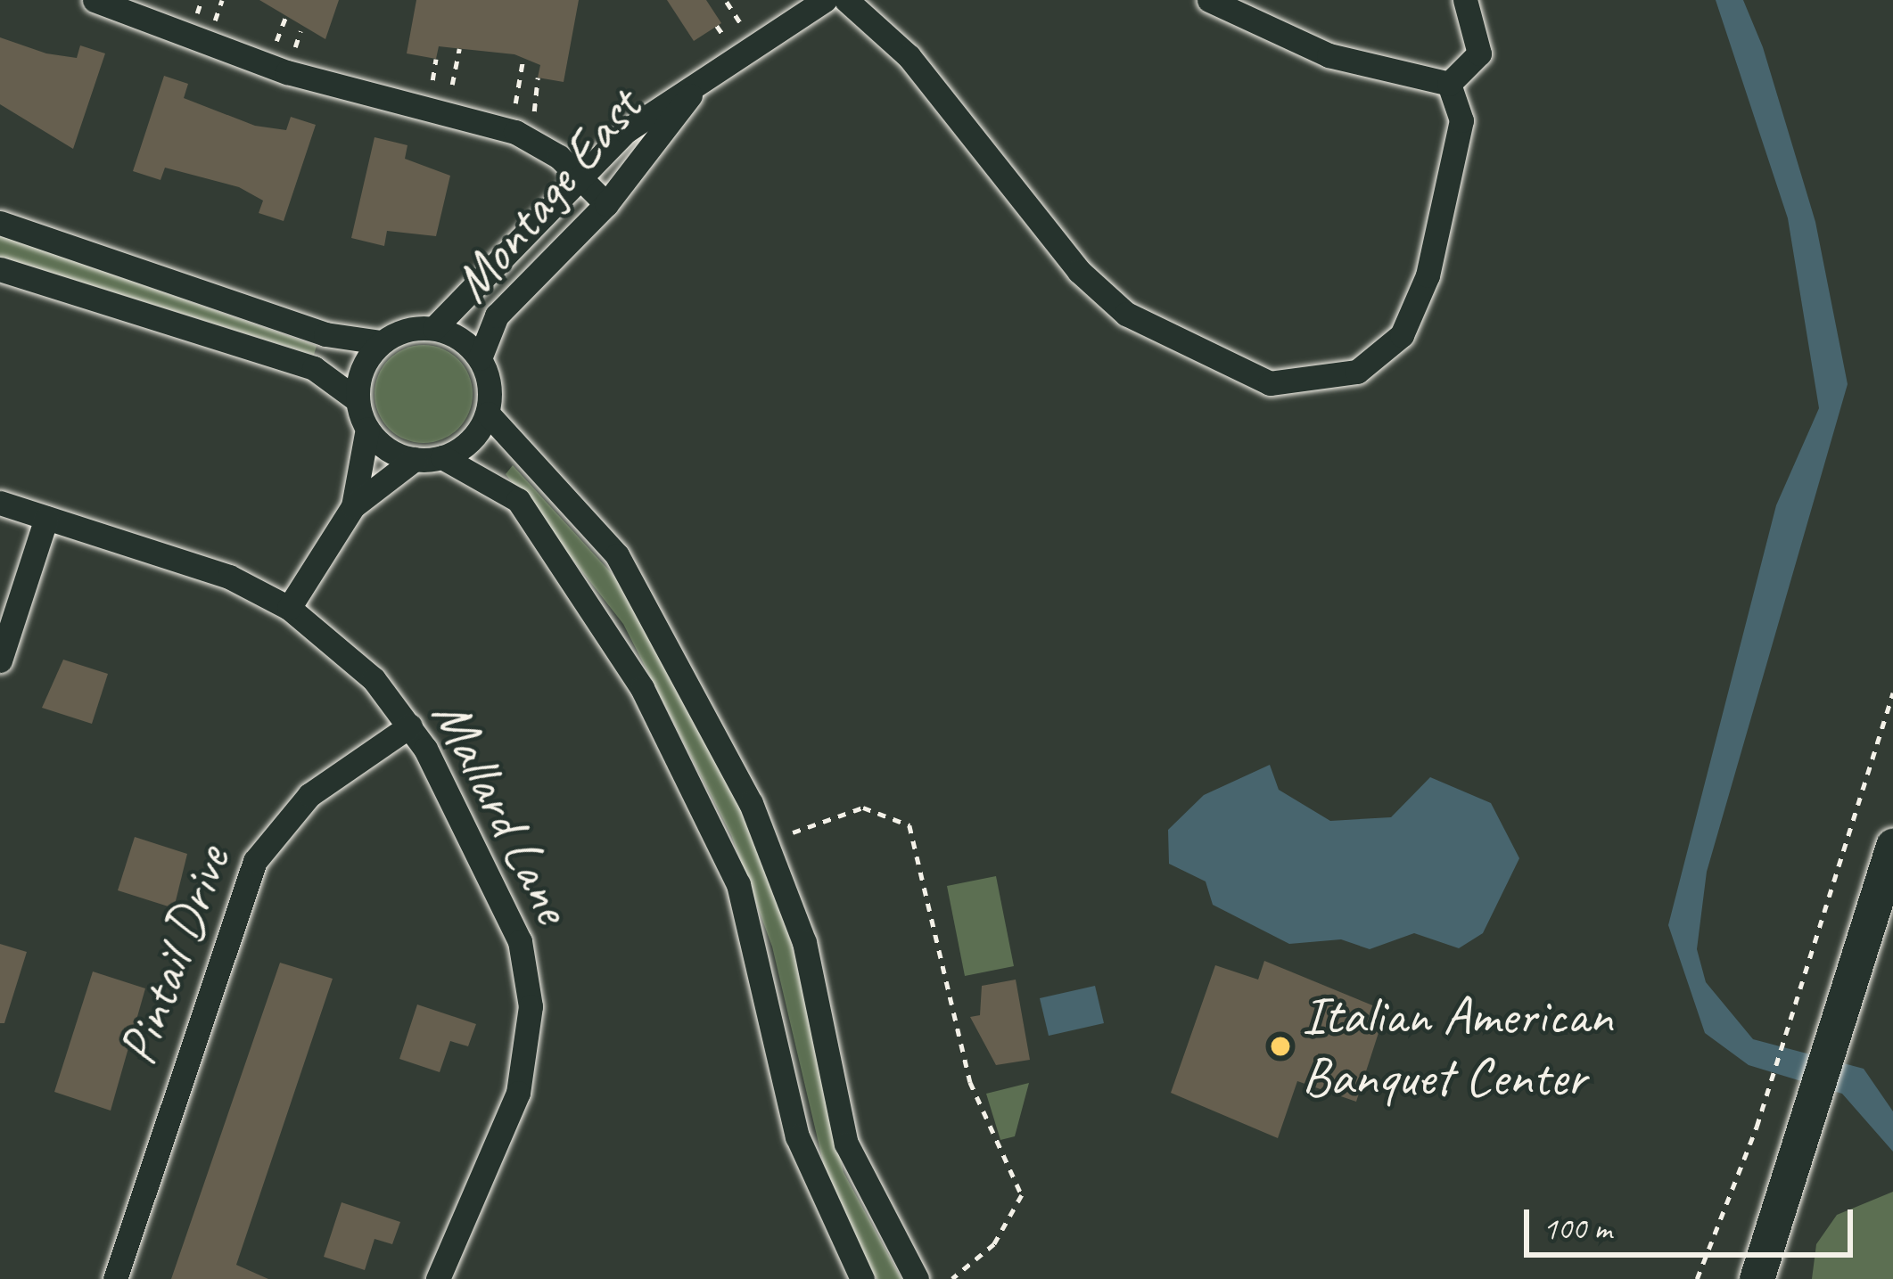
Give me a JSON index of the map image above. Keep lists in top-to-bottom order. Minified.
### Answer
{"streets":{"street":["Montage East","Mallard Lane","Pintail Drive"]},"crossings":[["Mallard Lane","Pintail Drive"]],"places":["Italian American Banquet Center"],"scale_bar":"100 m"}
